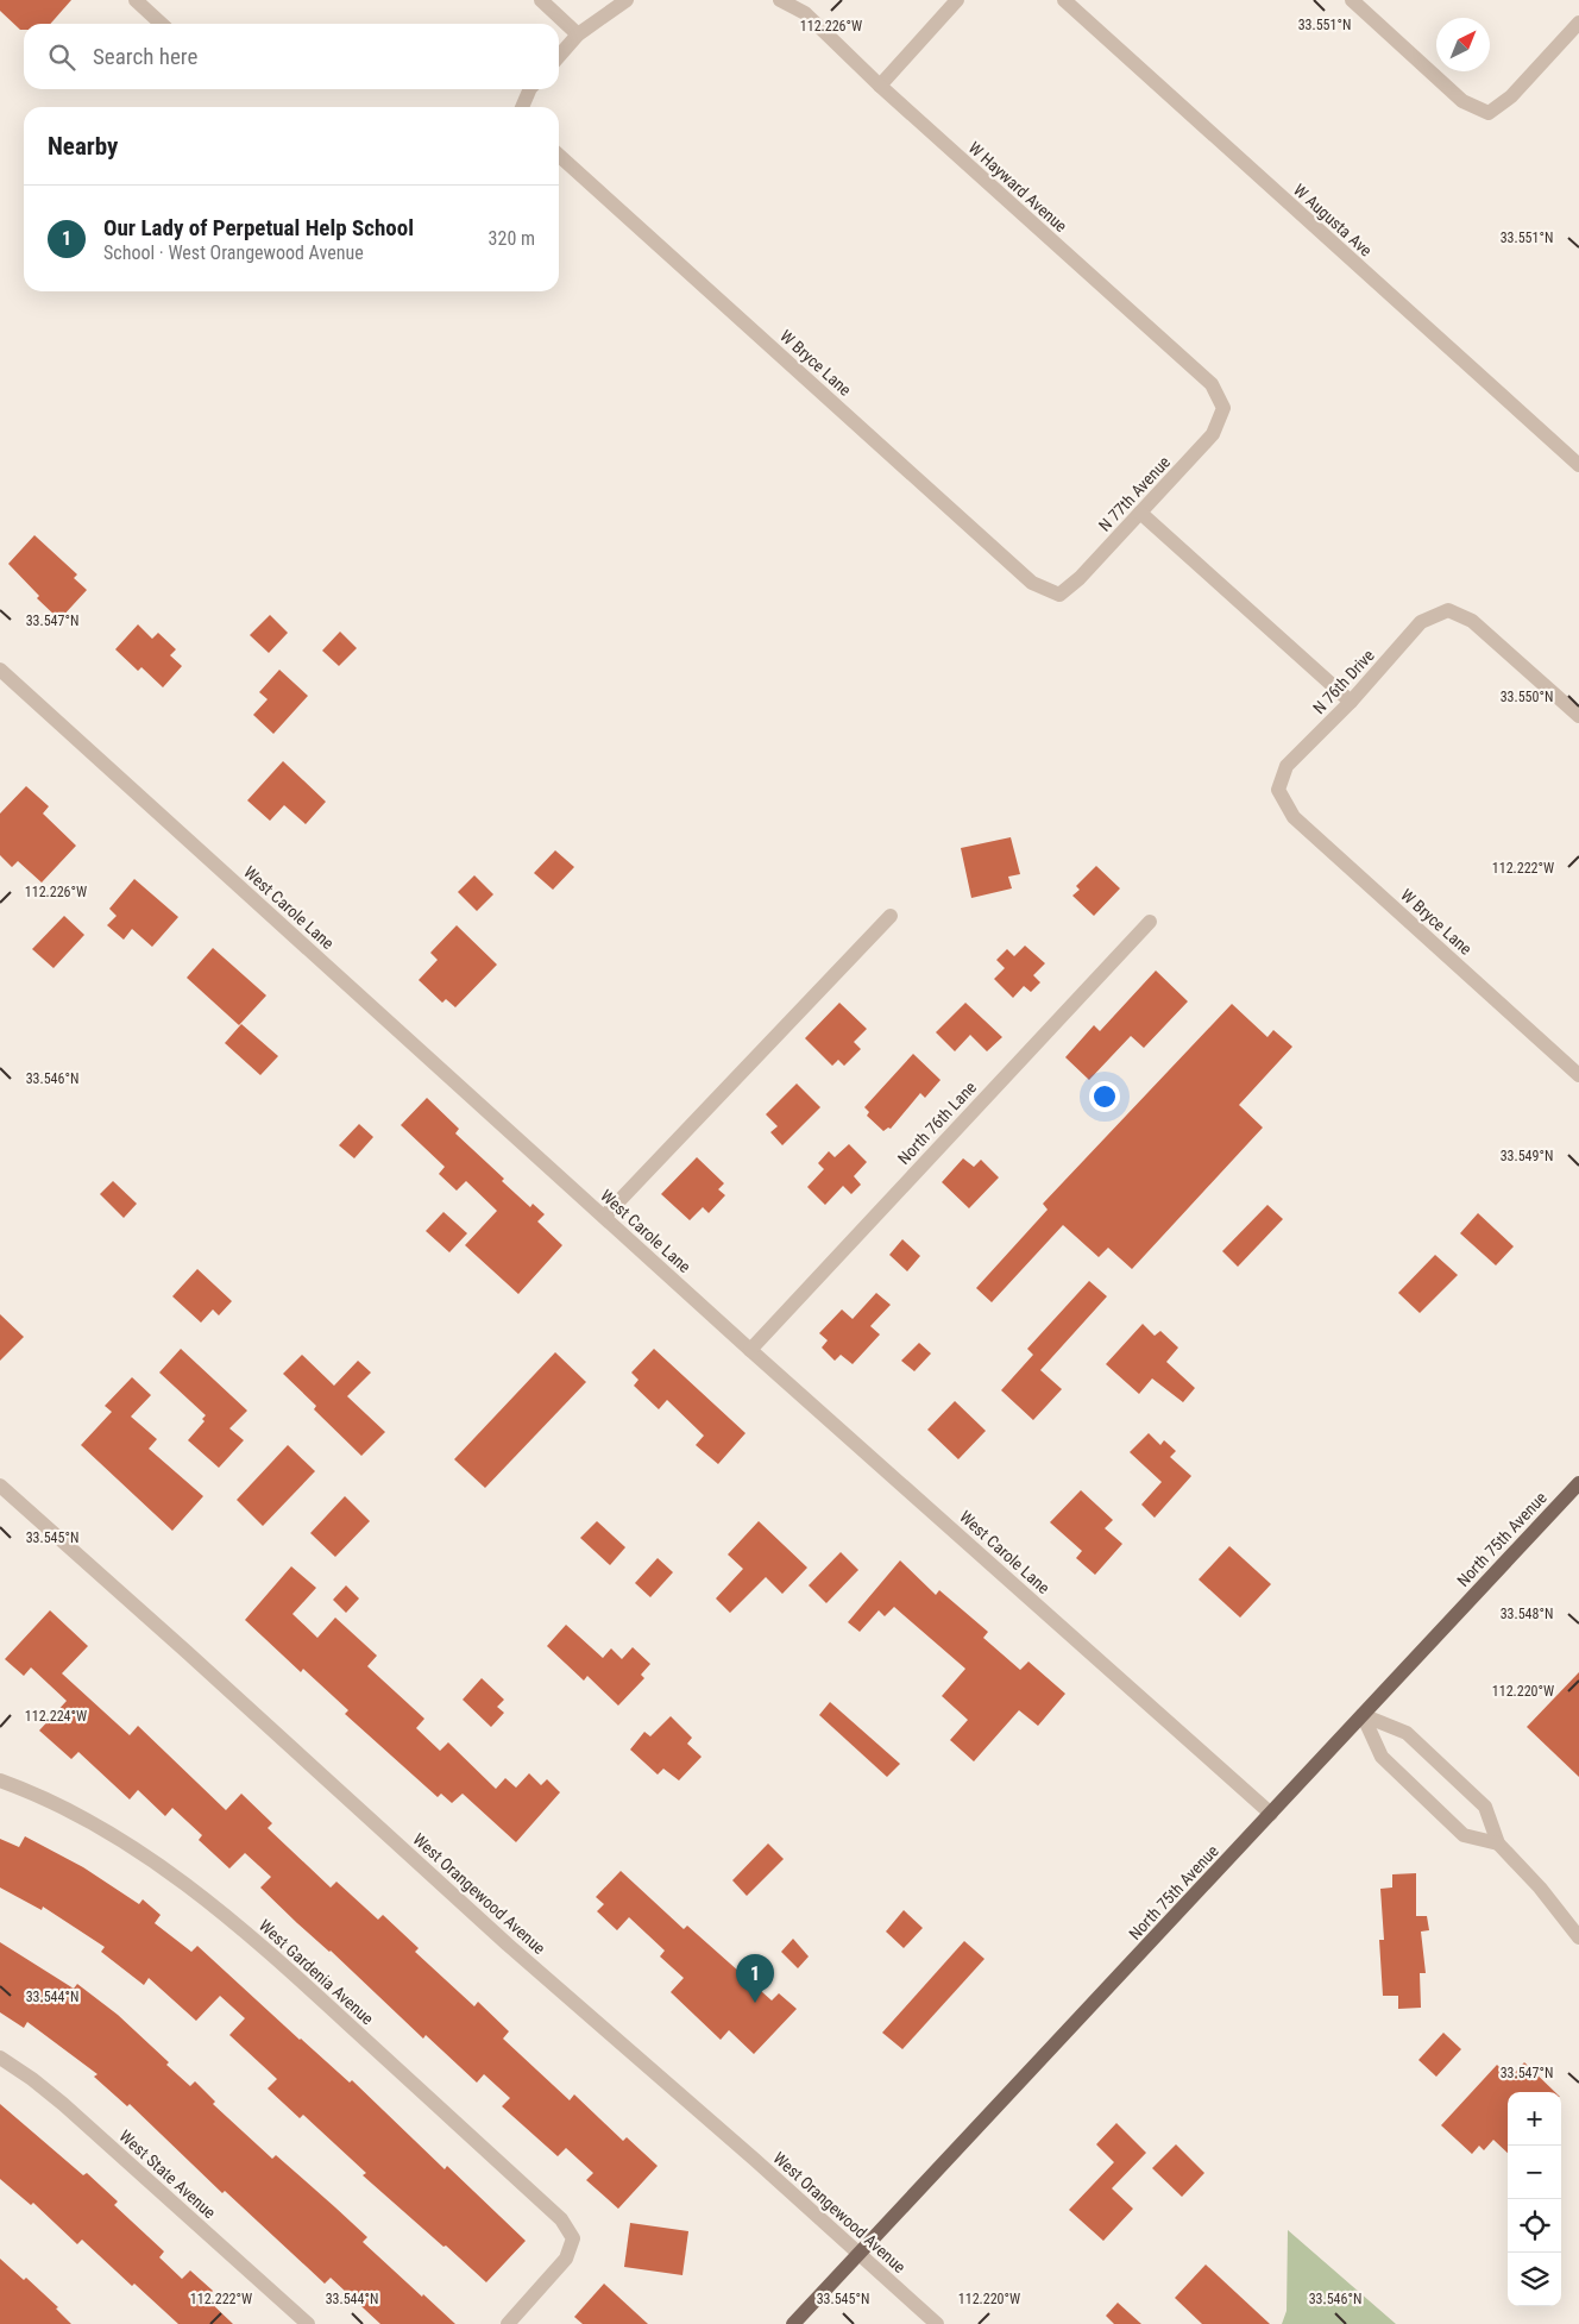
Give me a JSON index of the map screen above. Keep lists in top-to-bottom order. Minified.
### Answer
{"streets":{"main road":["North 75th Avenue"],"street":["W Hayward Avenue","W Augusta Ave","W Bryce Lane","N 77th Avenue","N 76th Drive","West Carole Lane","North 76th Lane","West Orangewood Avenue","West Gardenia Avenue","West State Avenue"]},"crossings":[["W Hayward Avenue","N 77th Avenue"],["W Bryce Lane","N 77th Avenue"],["W Bryce Lane","N 76th Drive"],["West Carole Lane","North 76th Lane"],["West Carole Lane","North 75th Avenue"],["North 75th Avenue","West Orangewood Avenue"]],"north":"top right","page":{"search":"Search here","heading":"Nearby","list":[{"mark":"1","name":"Our Lady of Perpetual Help School","note":"School · West Orangewood Avenue","value":"320 m"}],"pins":"1","map_buttons":["+","−"]},"coordinates":["33.551°N","112.226°W","33.547°N","33.550°N","112.222°W","33.546°N","33.549°N","33.545°N","33.548°N","112.220°W","112.224°W","33.544°N"]}
